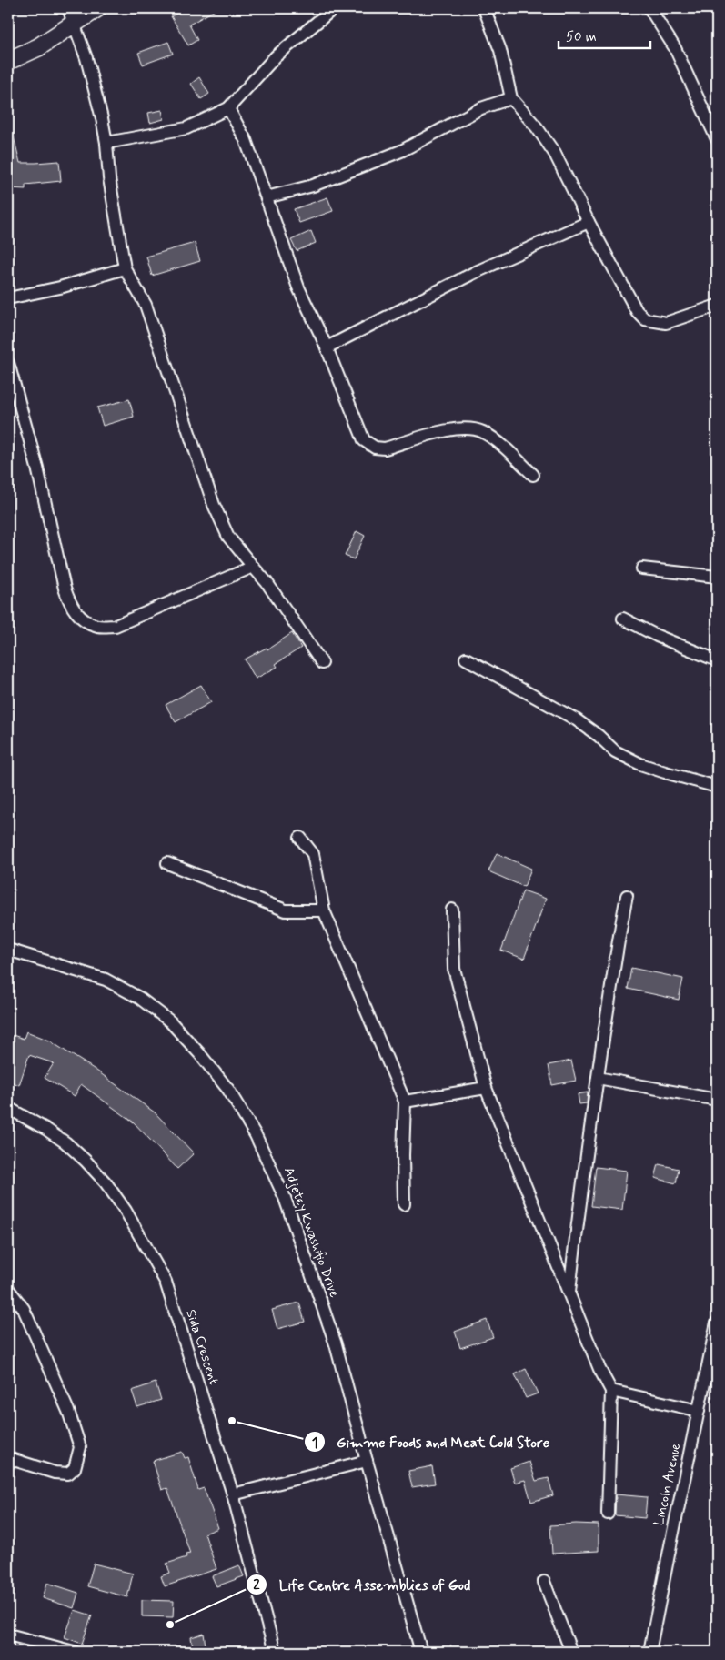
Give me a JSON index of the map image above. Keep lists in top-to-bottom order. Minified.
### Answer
{"streets":{"street":["Adjetey Kwashifio Drive","Sida Crescent","Lincoln Avenue"]},"places":["Gimme Foods and Meat Cold Store","Life Centre Assemblies of God"],"scale_bar":"50 m"}
